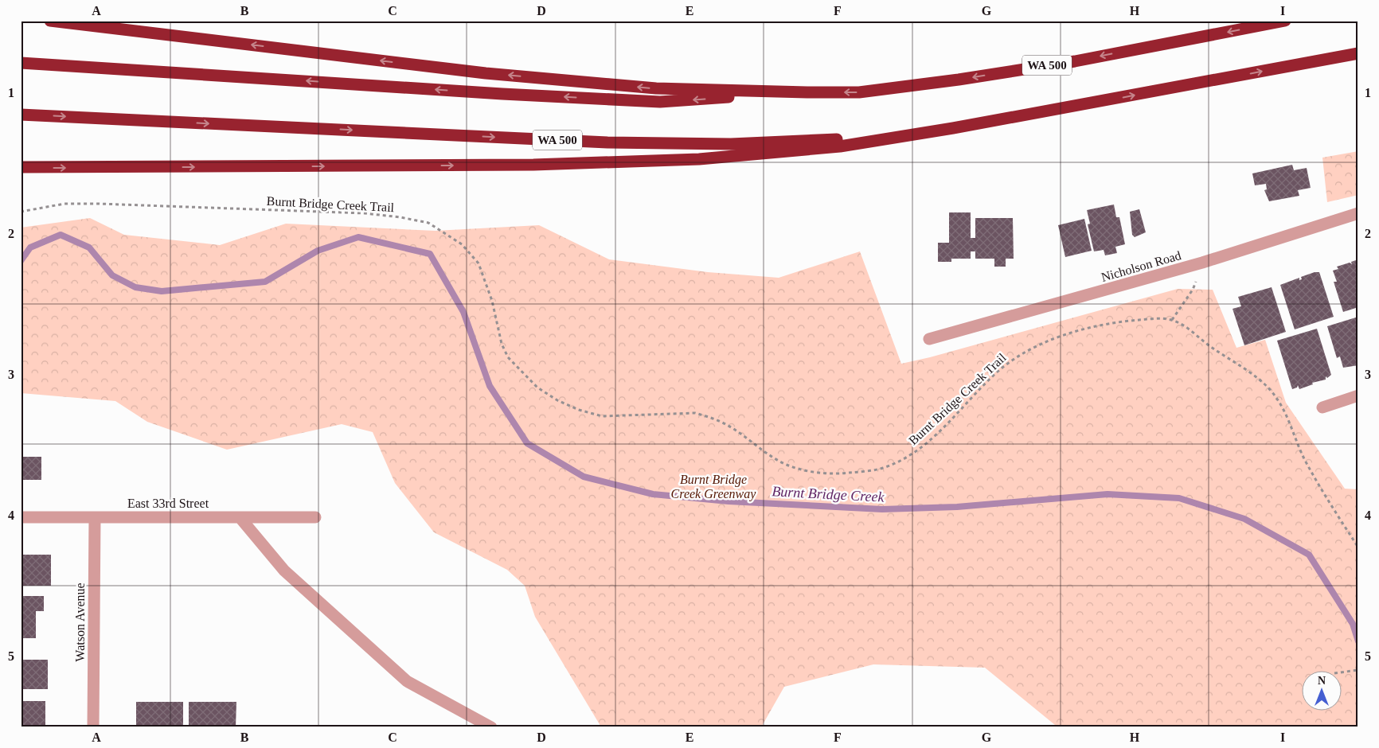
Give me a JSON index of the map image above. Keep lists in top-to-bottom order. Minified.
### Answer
{"streets":{"highway":["WA 500"],"street":["Nicholson Road","East 33rd Street","Watson Avenue"],"path":["Burnt Bridge Creek Trail"]},"crossings":[["East 33rd Street","Watson Avenue"]],"water":["Burnt Bridge Creek"],"parks":["Burnt Bridge Creek Greenway"],"north":"top","grid":{"columns":["A","B","C","D","E","F","G","H","I"],"rows":["1","2","3","4","5"]}}
